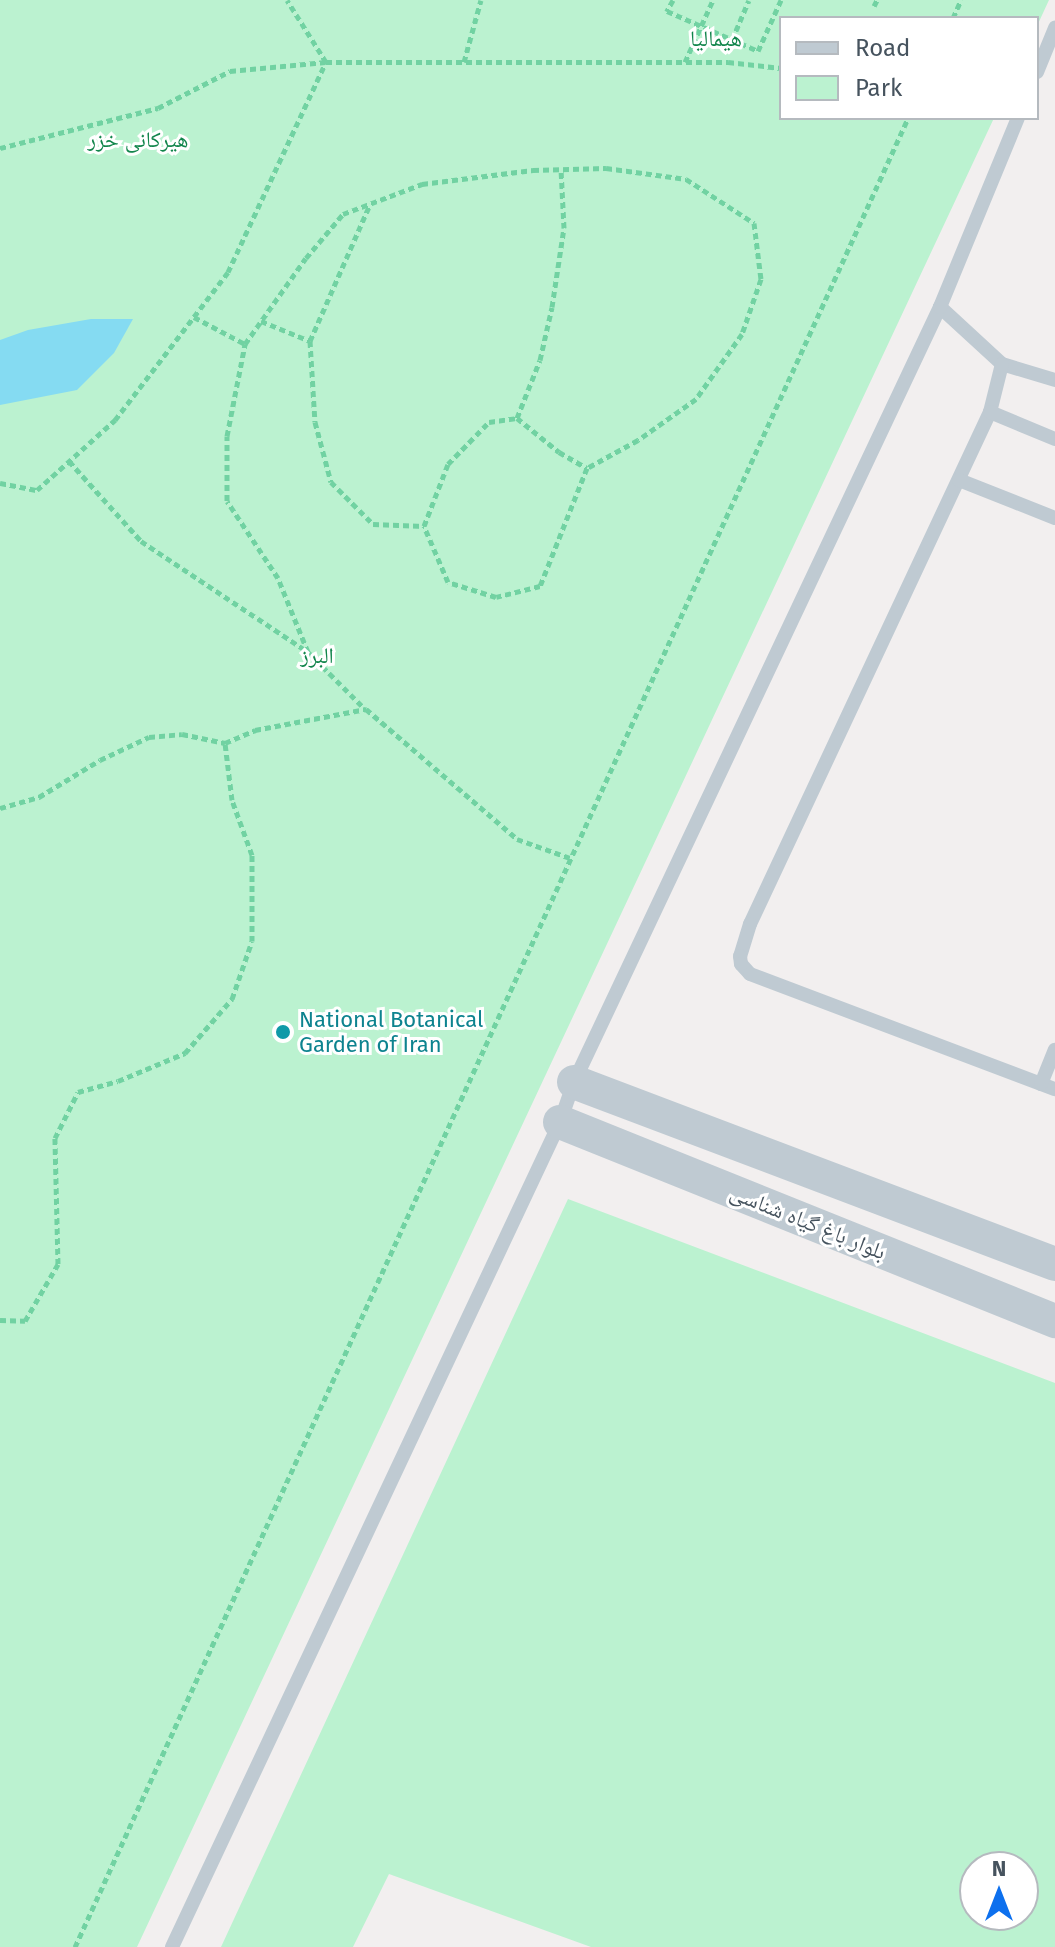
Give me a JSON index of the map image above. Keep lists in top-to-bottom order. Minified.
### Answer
{"streets":{"street":["بلوار باغ گیاه شناسی"]},"parks":["هیمالیا","هیرکانی خزر","البرز"],"places":["National Botanical Garden of Iran"],"legend":["Road","Park"],"north":"top"}
